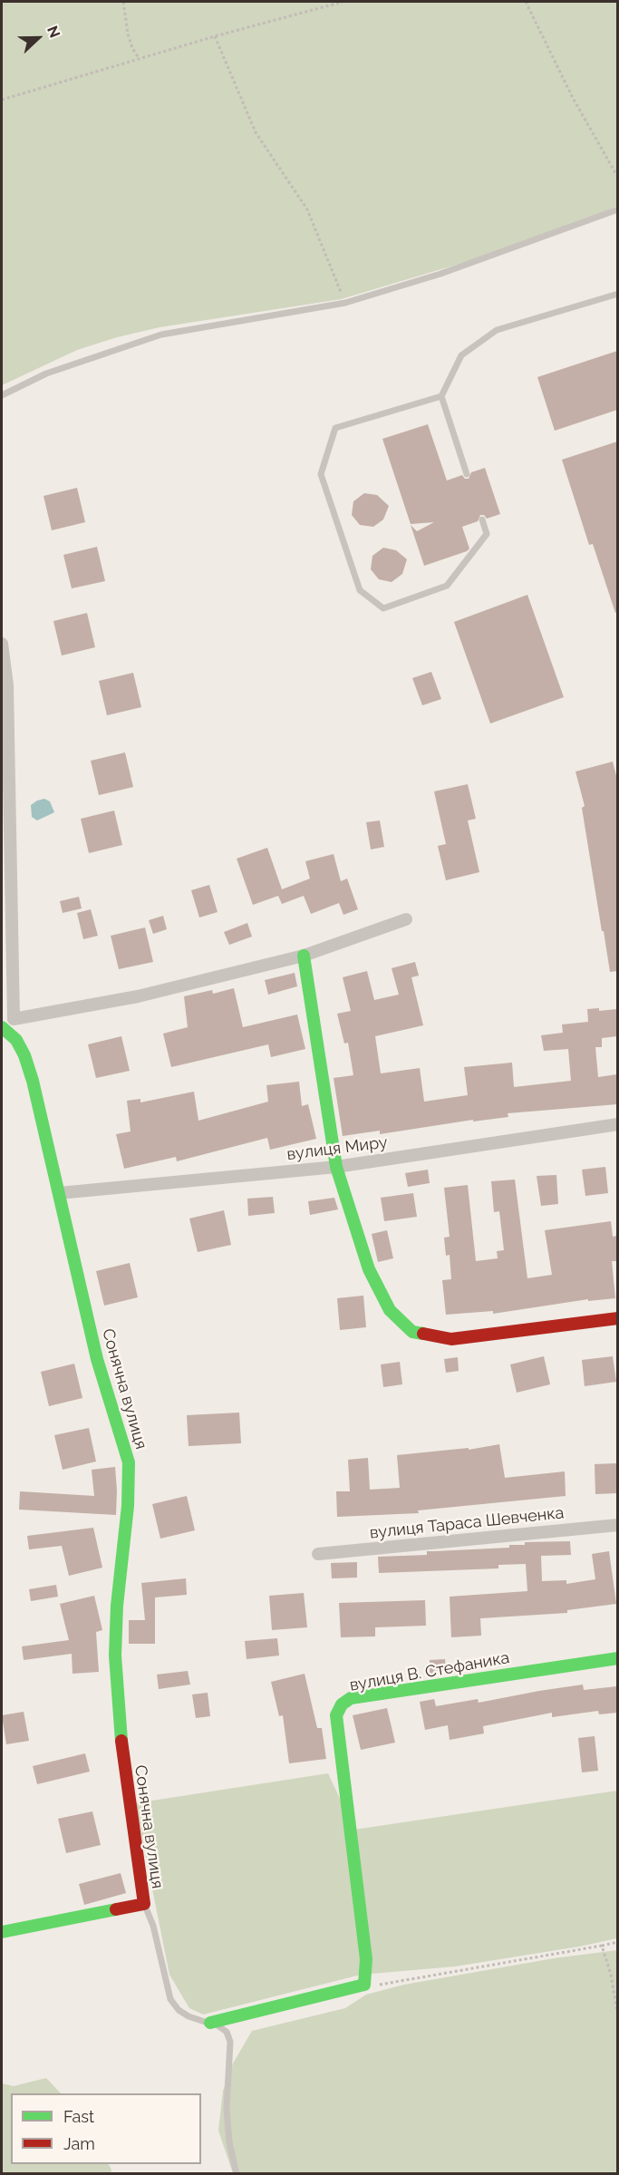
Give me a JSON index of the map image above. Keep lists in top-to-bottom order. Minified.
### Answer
{"streets":{"street":["вулиця Миру","Сонячна вулиця","вулиця Тараса Шевченка","вулиця В. Стефаника"]},"crossings":[["вулиця Миру","Сонячна вулиця"]],"legend":["Fast","Jam"],"north":"right"}
